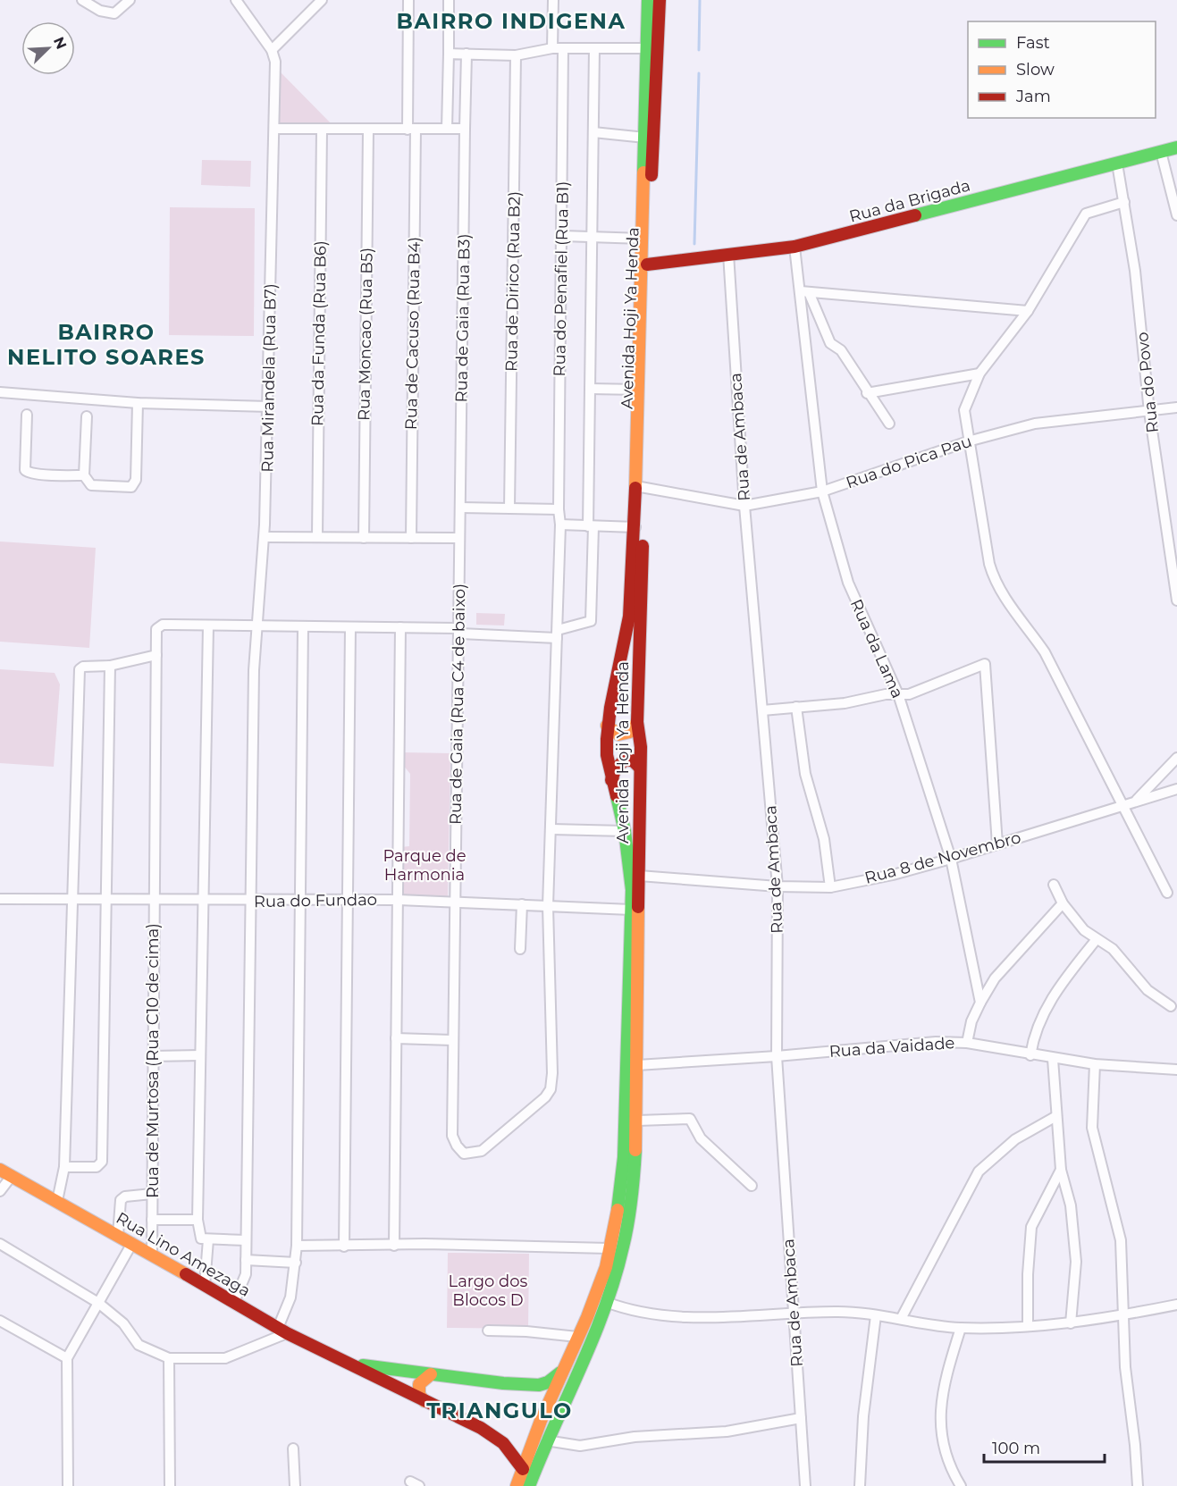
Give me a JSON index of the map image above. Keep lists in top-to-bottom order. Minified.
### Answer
{"streets":{"main road":["Rua da Brigada","Avenida Hoji Ya Henda","Rua Lino Amezaga"],"street":["Rua do Penafiel (Rua B1)","Rua de Dirico (Rua B2)","Rua de Gaia (Rua B3)","Rua da Funda (Rua B6)","Rua de Cacuso (Rua B4)","Rua Moncao (Rua B5)","Rua Mirandela (Rua B7)","Rua do Povo","Rua de Ambaca","Rua do Pica Pau","Rua da Lama","Rua de Gaia (Rua C4 de baixo)","Rua 8 de Novembro","Rua do Fundao","Rua da Vaidade","Rua de Murtosa (Rua C10 de cima)"]},"crossings":[["Rua da Brigada","Avenida Hoji Ya Henda"],["Rua da Brigada","Rua do Povo"],["Rua da Brigada","Rua de Ambaca"],["Rua da Brigada","Rua da Lama"],["Rua do Penafiel (Rua B1)","Rua de Gaia (Rua C4 de baixo)"],["Rua do Penafiel (Rua B1)","Rua do Fundao"],["Rua de Gaia (Rua B3)","Rua de Gaia (Rua C4 de baixo)"],["Avenida Hoji Ya Henda","Rua do Pica Pau"],["Avenida Hoji Ya Henda","Rua 8 de Novembro"],["Avenida Hoji Ya Henda","Rua do Fundao"],["Avenida Hoji Ya Henda","Rua da Vaidade"],["Rua Mirandela (Rua B7)","Rua do Fundao"],["Rua Mirandela (Rua B7)","Rua Lino Amezaga"],["Rua do Povo","Rua do Pica Pau"],["Rua de Ambaca","Rua do Pica Pau"],["Rua de Ambaca","Rua 8 de Novembro"],["Rua de Ambaca","Rua da Vaidade"],["Rua do Pica Pau","Rua da Lama"],["Rua da Lama","Rua 8 de Novembro"],["Rua de Gaia (Rua C4 de baixo)","Rua do Fundao"],["Rua do Fundao","Rua de Murtosa (Rua C10 de cima)"],["Rua de Murtosa (Rua C10 de cima)","Rua Lino Amezaga"]],"districts":["BAIRRO INDIGENA","BAIRRO NELITO SOARES","TRIANGULO"],"parks":["Parque de Harmonia","Largo dos Blocos D"],"legend":["Fast","Slow","Jam"],"scale_bar":"100 m","north":"top right"}
